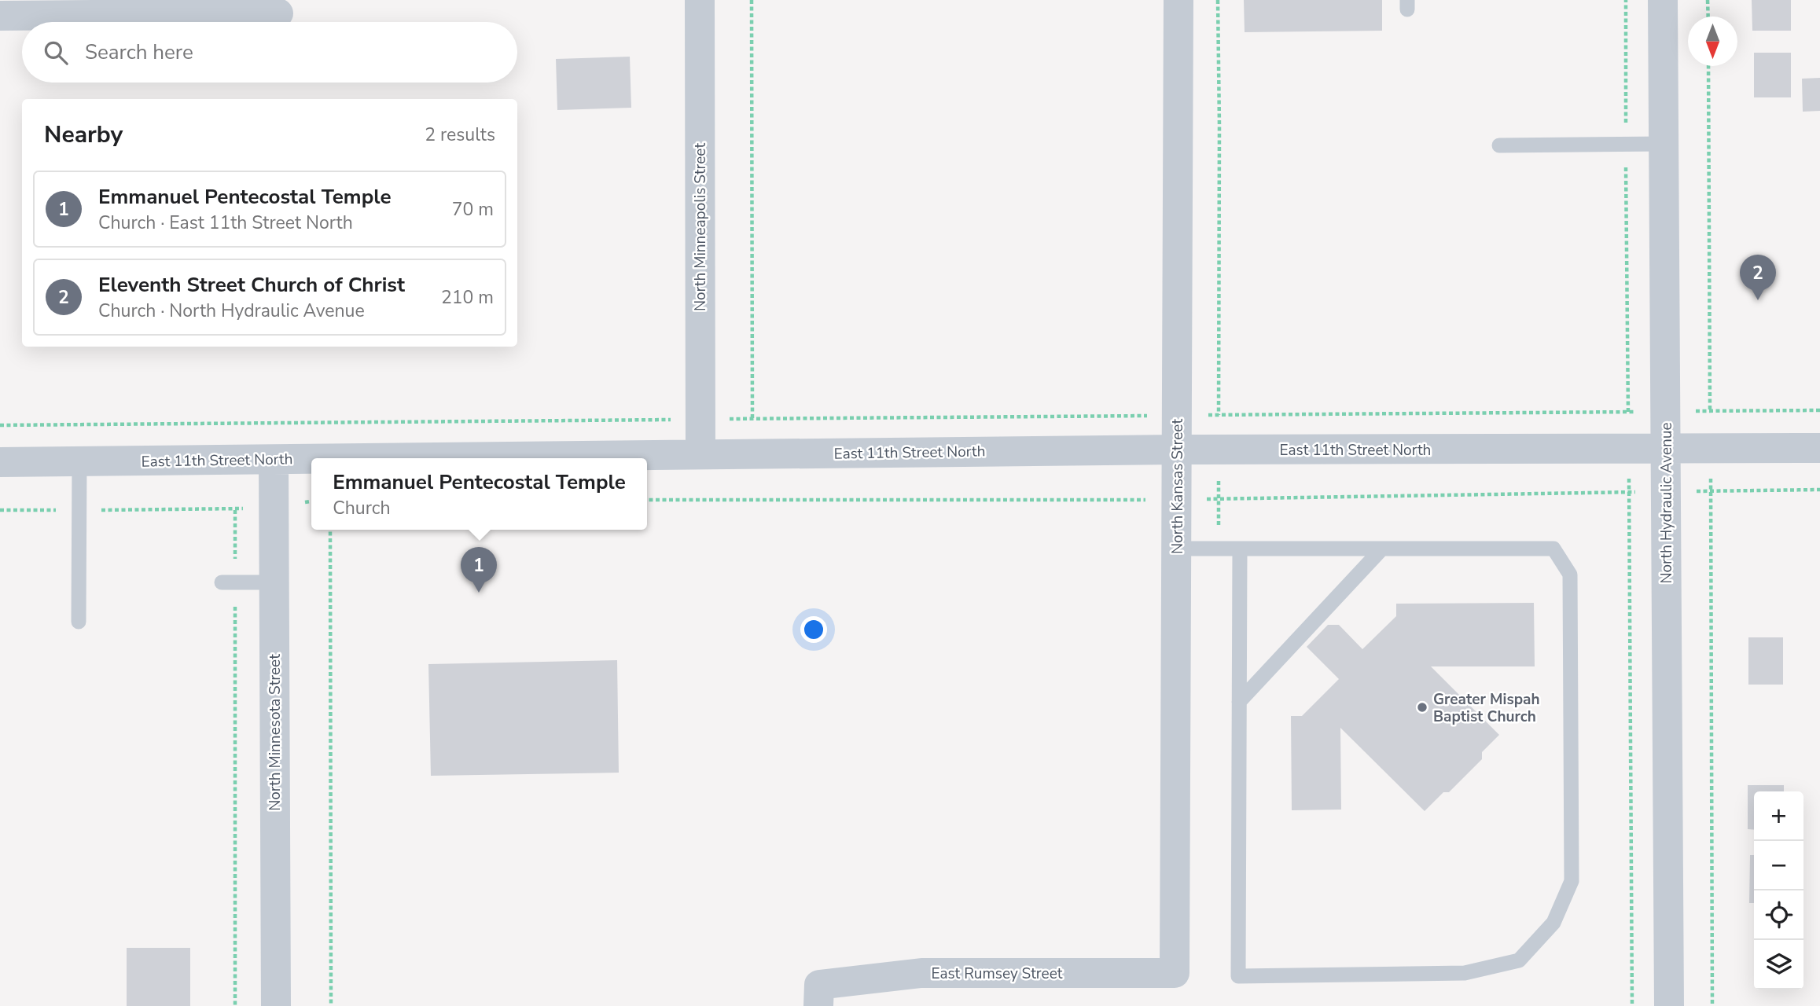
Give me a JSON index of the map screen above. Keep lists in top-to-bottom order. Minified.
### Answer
{"streets":{"street":["North Minneapolis Street","East 11th Street North","North Kansas Street","North Hydraulic Avenue","North Minnesota Street","East Rumsey Street"]},"crossings":[["North Minneapolis Street","East 11th Street North"],["East 11th Street North","North Kansas Street"],["East 11th Street North","North Hydraulic Avenue"],["East 11th Street North","North Minnesota Street"],["North Kansas Street","East Rumsey Street"]],"places":["Greater Mispah Baptist Church"],"north":"bottom","page":{"search":"Search here","heading":["Nearby","2 results"],"list":[{"mark":"1","name":"Emmanuel Pentecostal Temple","note":"Church · East 11th Street North","value":"70 m"},{"mark":"2","name":"Eleventh Street Church of Christ","note":"Church · North Hydraulic Avenue","value":"210 m"}],"pins":["2","1"],"popup":["Emmanuel Pentecostal Temple","Church"],"map_buttons":["+","−"]}}
